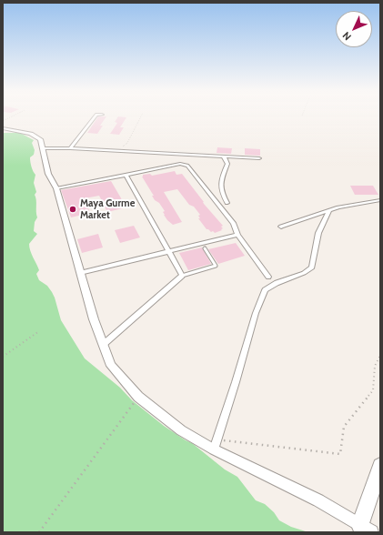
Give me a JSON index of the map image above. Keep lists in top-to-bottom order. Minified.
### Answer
{"places":["Maya Gurme Market"],"north":"bottom left"}
